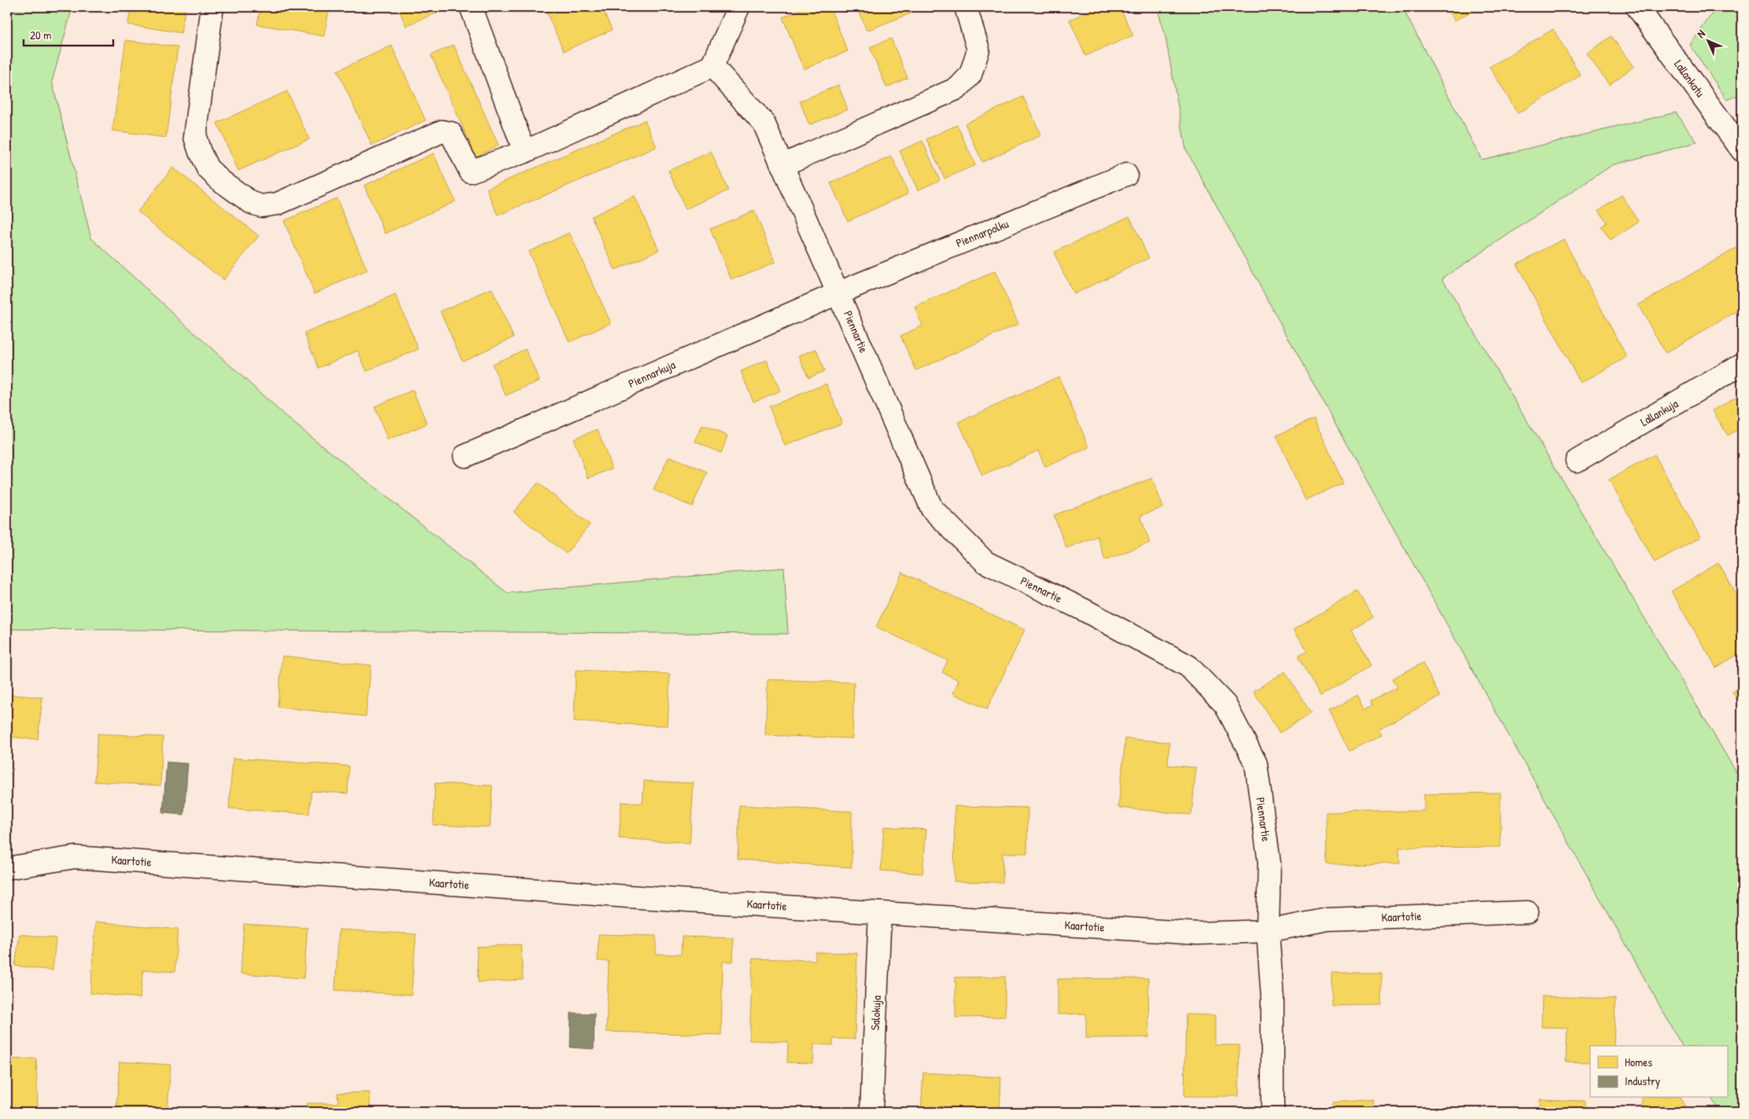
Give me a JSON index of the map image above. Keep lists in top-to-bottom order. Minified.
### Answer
{"streets":{"street":["Lallankatu","Piennarpolku","Piennartie","Piennarkuja","Lallankuja","Kaartotie","Salokuja"]},"crossings":[["Piennarpolku","Piennartie"],["Piennarpolku","Piennarkuja"],["Piennartie","Piennarkuja"],["Piennartie","Kaartotie"],["Kaartotie","Salokuja"]],"legend":["Homes","Industry"],"scale_bar":"20 m","north":"top left"}
